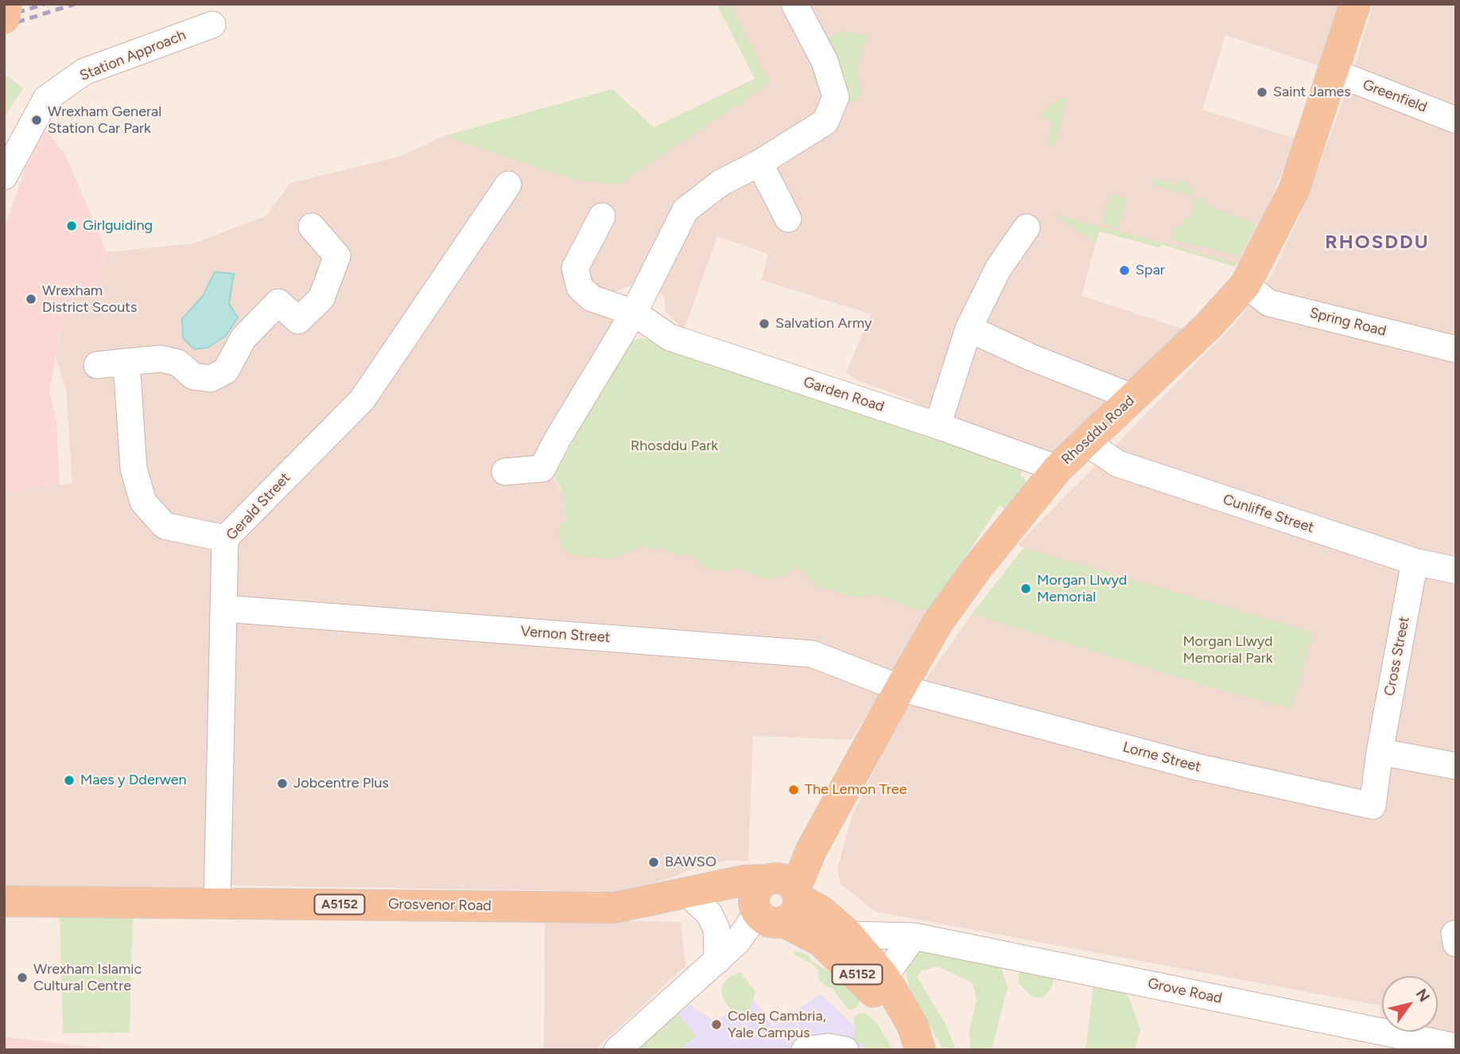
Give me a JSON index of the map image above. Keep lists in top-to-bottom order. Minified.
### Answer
{"streets":{"main road":["Rhosddu Road","A5152","Grosvenor Road"],"street":["Station Approach","Greenfield","Spring Road","Garden Road","Gerald Street","Cunliffe Street","Vernon Street","Cross Street","Lorne Street","Grove Road"]},"crossings":[["Greenfield","Rhosddu Road"],["Spring Road","Rhosddu Road"],["Garden Road","Rhosddu Road"],["Rhosddu Road","Cunliffe Street"],["Rhosddu Road","Vernon Street"],["Rhosddu Road","Lorne Street"],["Rhosddu Road","A5152"],["Rhosddu Road","Grosvenor Road"],["Gerald Street","Vernon Street"],["Gerald Street","Grosvenor Road"],["Cunliffe Street","Cross Street"],["Vernon Street","Lorne Street"],["Cross Street","Lorne Street"],["A5152","Grosvenor Road"],["A5152","Grove Road"]],"districts":["RHOSDDU"],"parks":["Rhosddu Park","Morgan Llwyd Memorial Park"],"places":["Saint James","Wrexham General Station Car Park","Girlguiding","Spar","Wrexham District Scouts","Salvation Army","Morgan Llwyd Memorial","Maes y Dderwen","Jobcentre Plus","The Lemon Tree","BAWSO","Wrexham Islamic Cultural Centre","Coleg Cambria, Yale Campus"],"north":"top right"}
